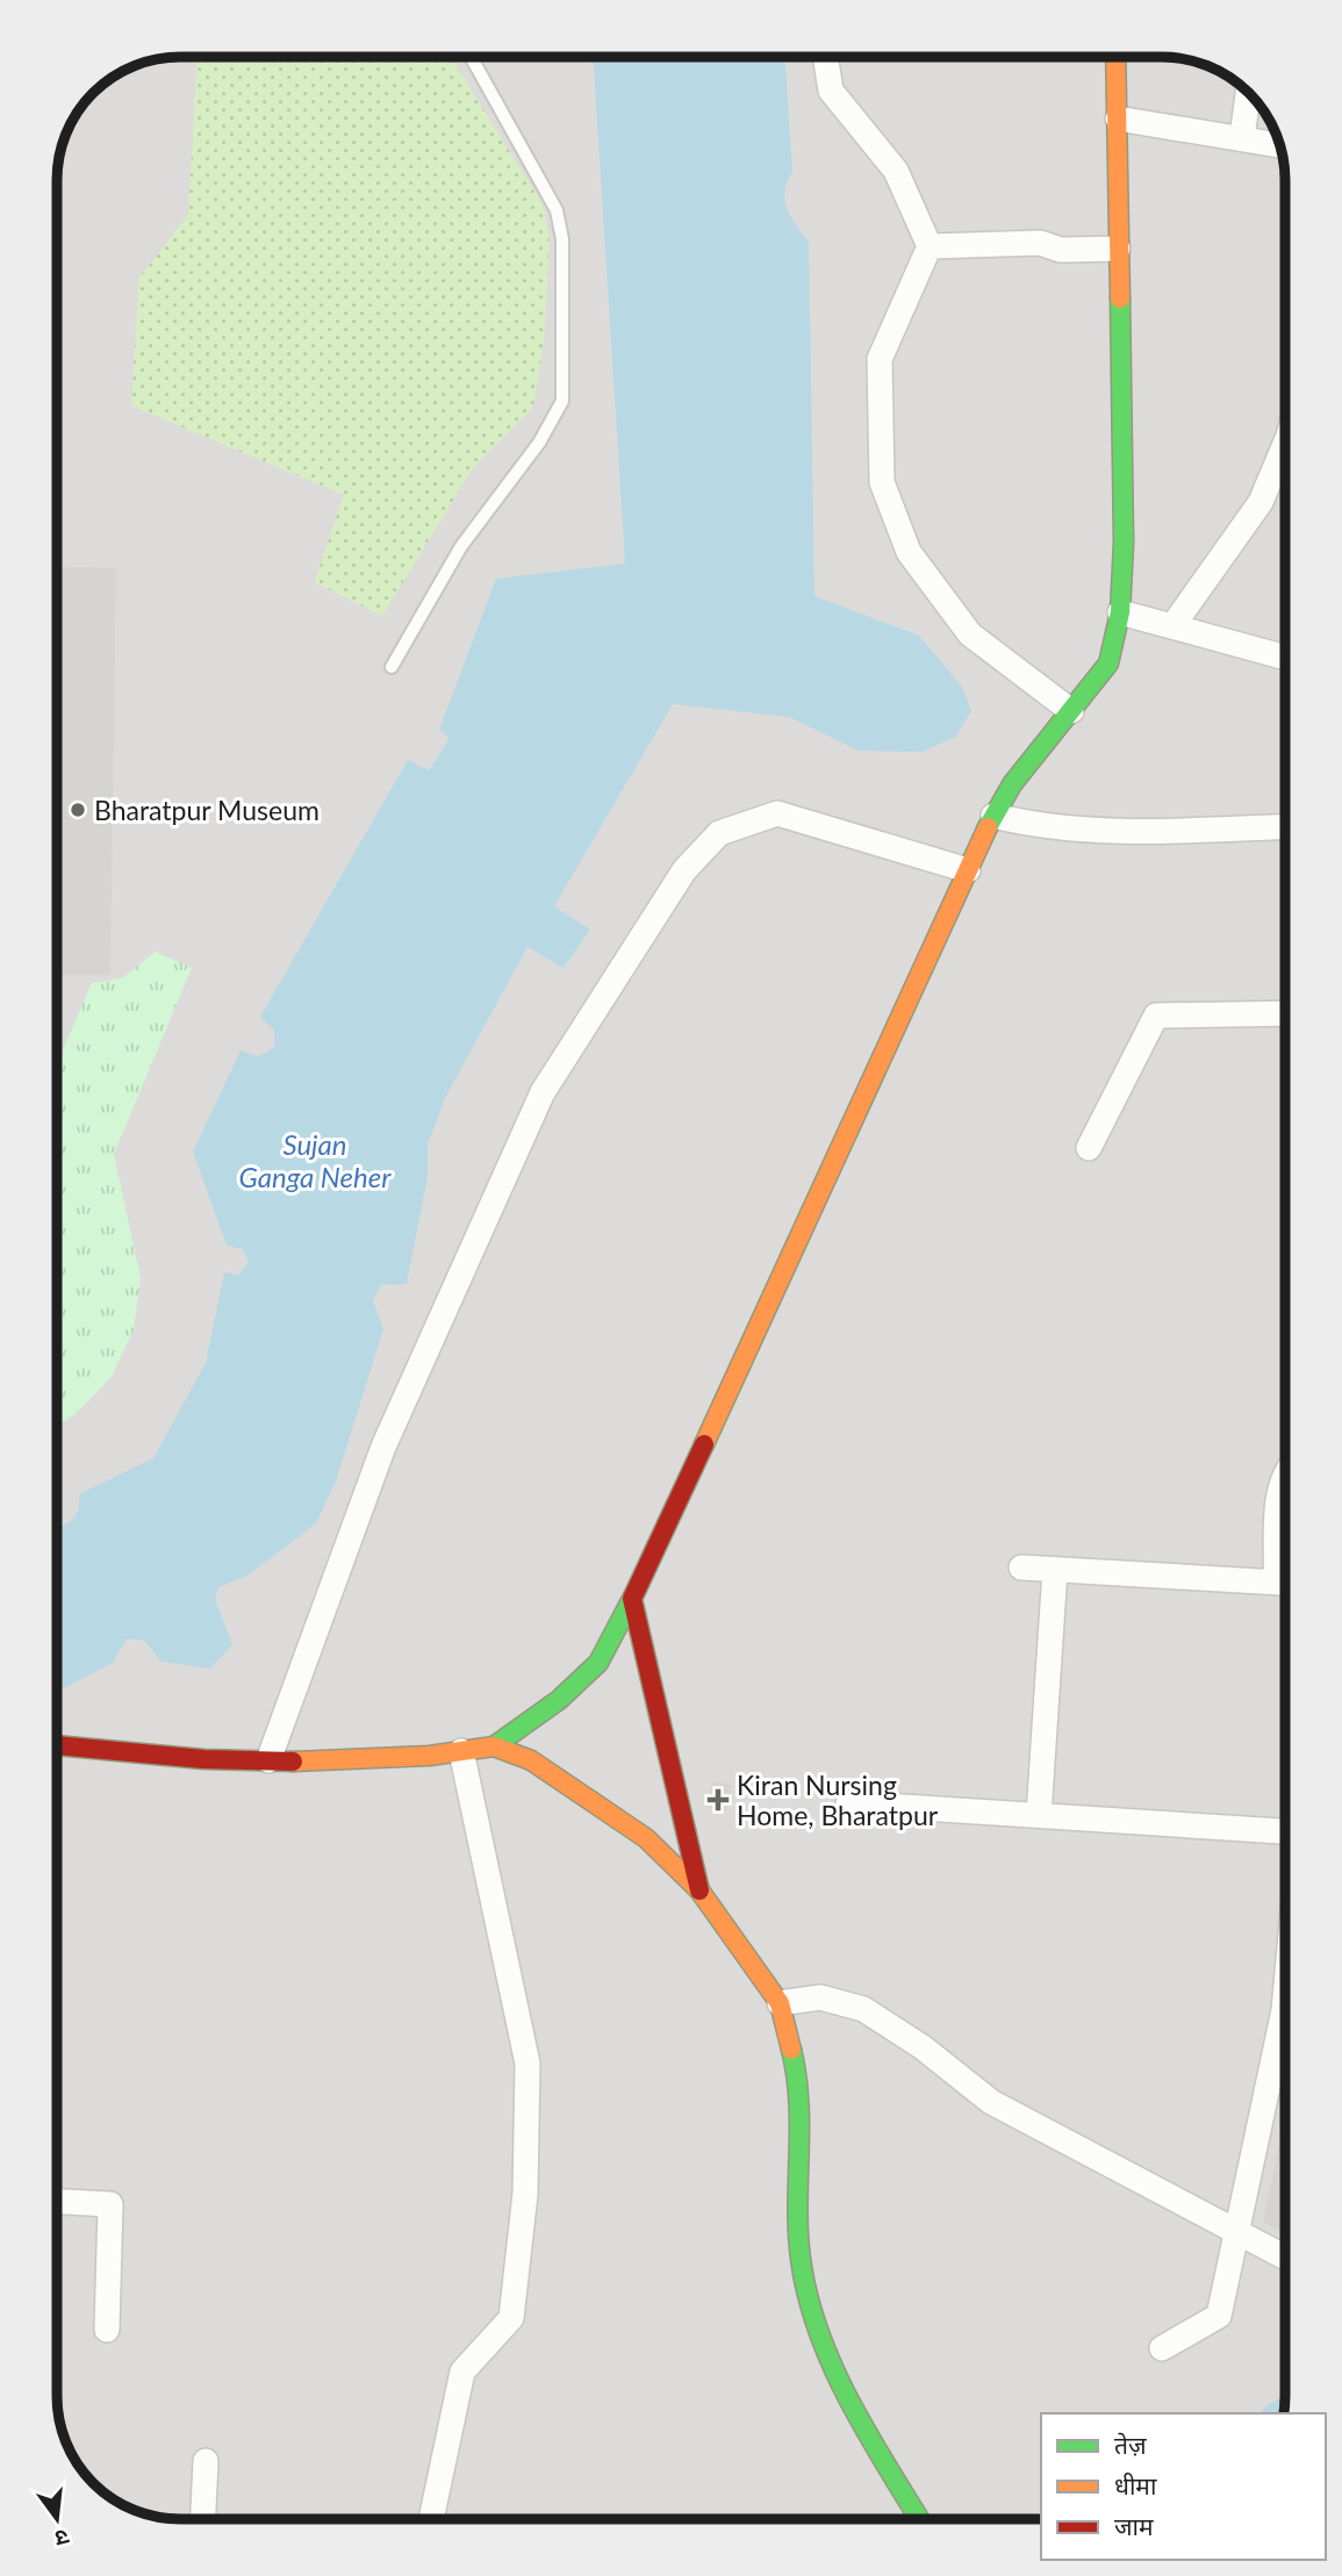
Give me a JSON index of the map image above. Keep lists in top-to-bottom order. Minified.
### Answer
{"water":["Sujan Ganga Neher"],"places":{"other":["Bharatpur Museum"],"health":["Kiran Nursing Home, Bharatpur"]},"legend":["तेज़","धीमा","जाम"],"north":"bottom"}
